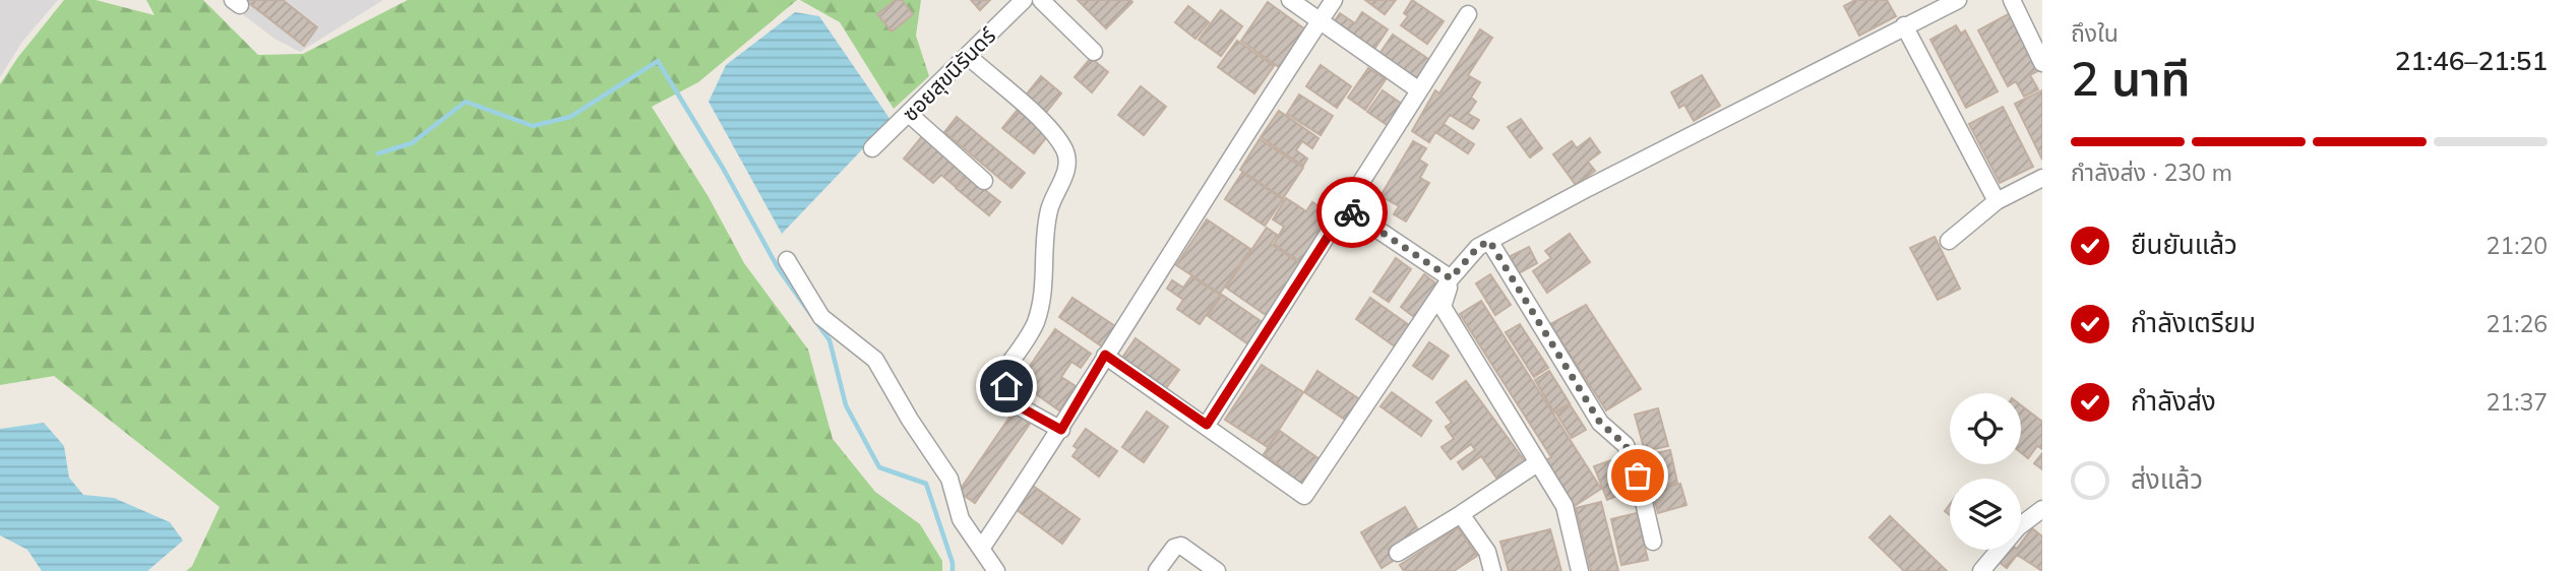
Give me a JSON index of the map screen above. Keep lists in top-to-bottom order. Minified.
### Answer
{"streets":{"street":["ซอยสุขนิรันดร์"]},"page":{"heading":["2 นาที","ถึงใน","21:46–21:51"],"bar":"กำลังส่ง · 230 m","list":[["ยืนยันแล้ว","21:20"],["กำลังเตรียม","21:26"],["กำลังส่ง","21:37"],"ส่งแล้ว"]}}
